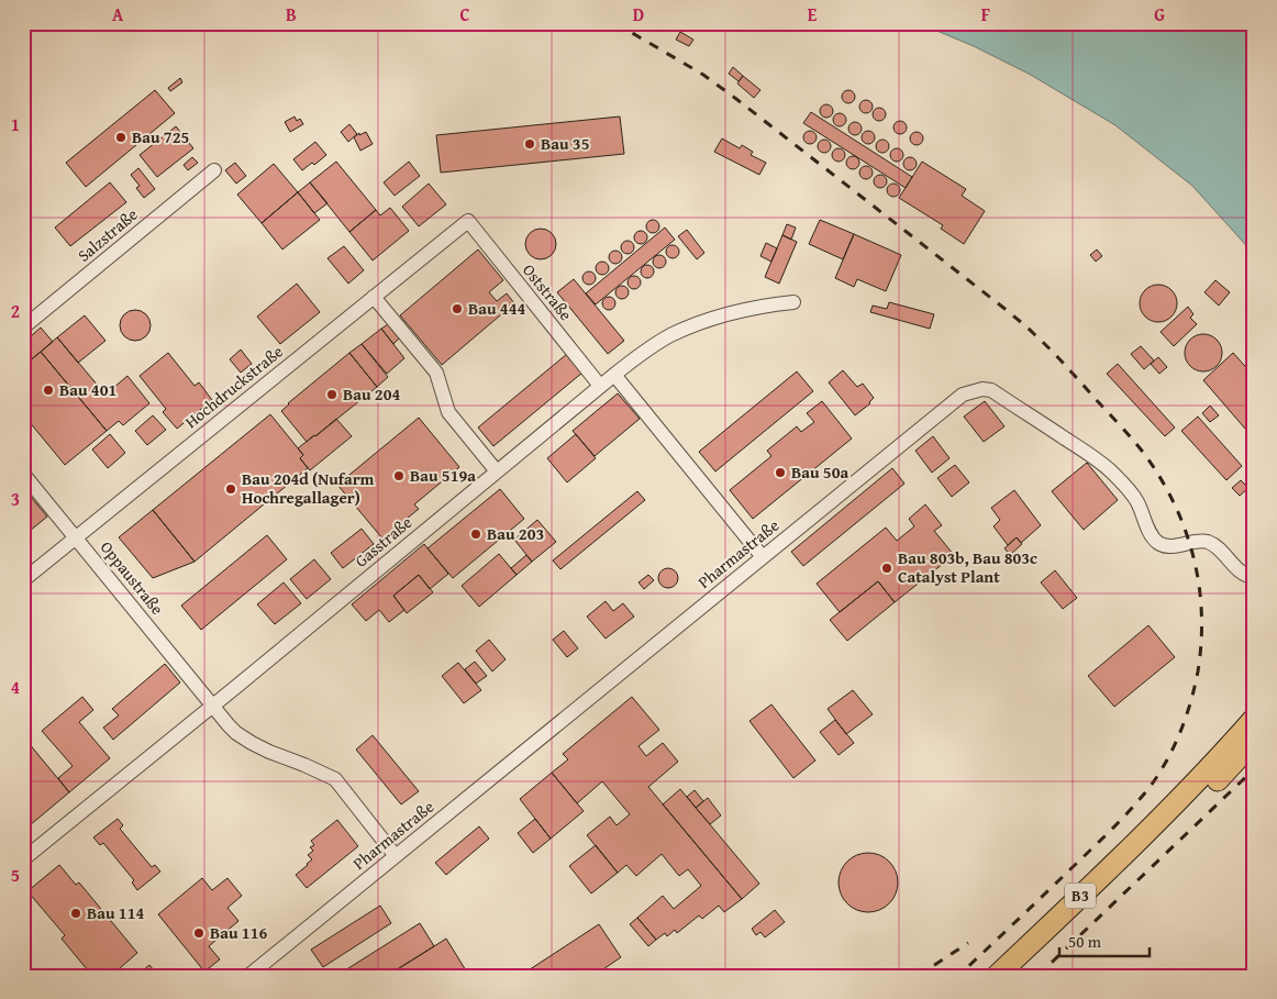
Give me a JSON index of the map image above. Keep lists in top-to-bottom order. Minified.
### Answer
{"streets":{"main road":["B3"],"street":["Salzstraße","Oststraße","Hochdruckstraße","Gasstraße","Pharmastraße","Oppaustraße"]},"crossings":[["Oststraße","Hochdruckstraße"],["Oststraße","Gasstraße"],["Hochdruckstraße","Oppaustraße"],["Gasstraße","Oppaustraße"],["Pharmastraße","Oppaustraße"]],"places":["Bau 725","Bau 35","Bau 444","Bau 401","Bau 204","Bau 50a","Bau 519a","Bau 204d (Nufarm Hochregallager)","Bau 203","Bau 803b, Bau 803c Catalyst Plant","Bau 114","Bau 116"],"scale_bar":"50 m","grid":{"columns":["A","B","C","D","E","F","G"],"rows":["1","2","3","4","5"]}}
